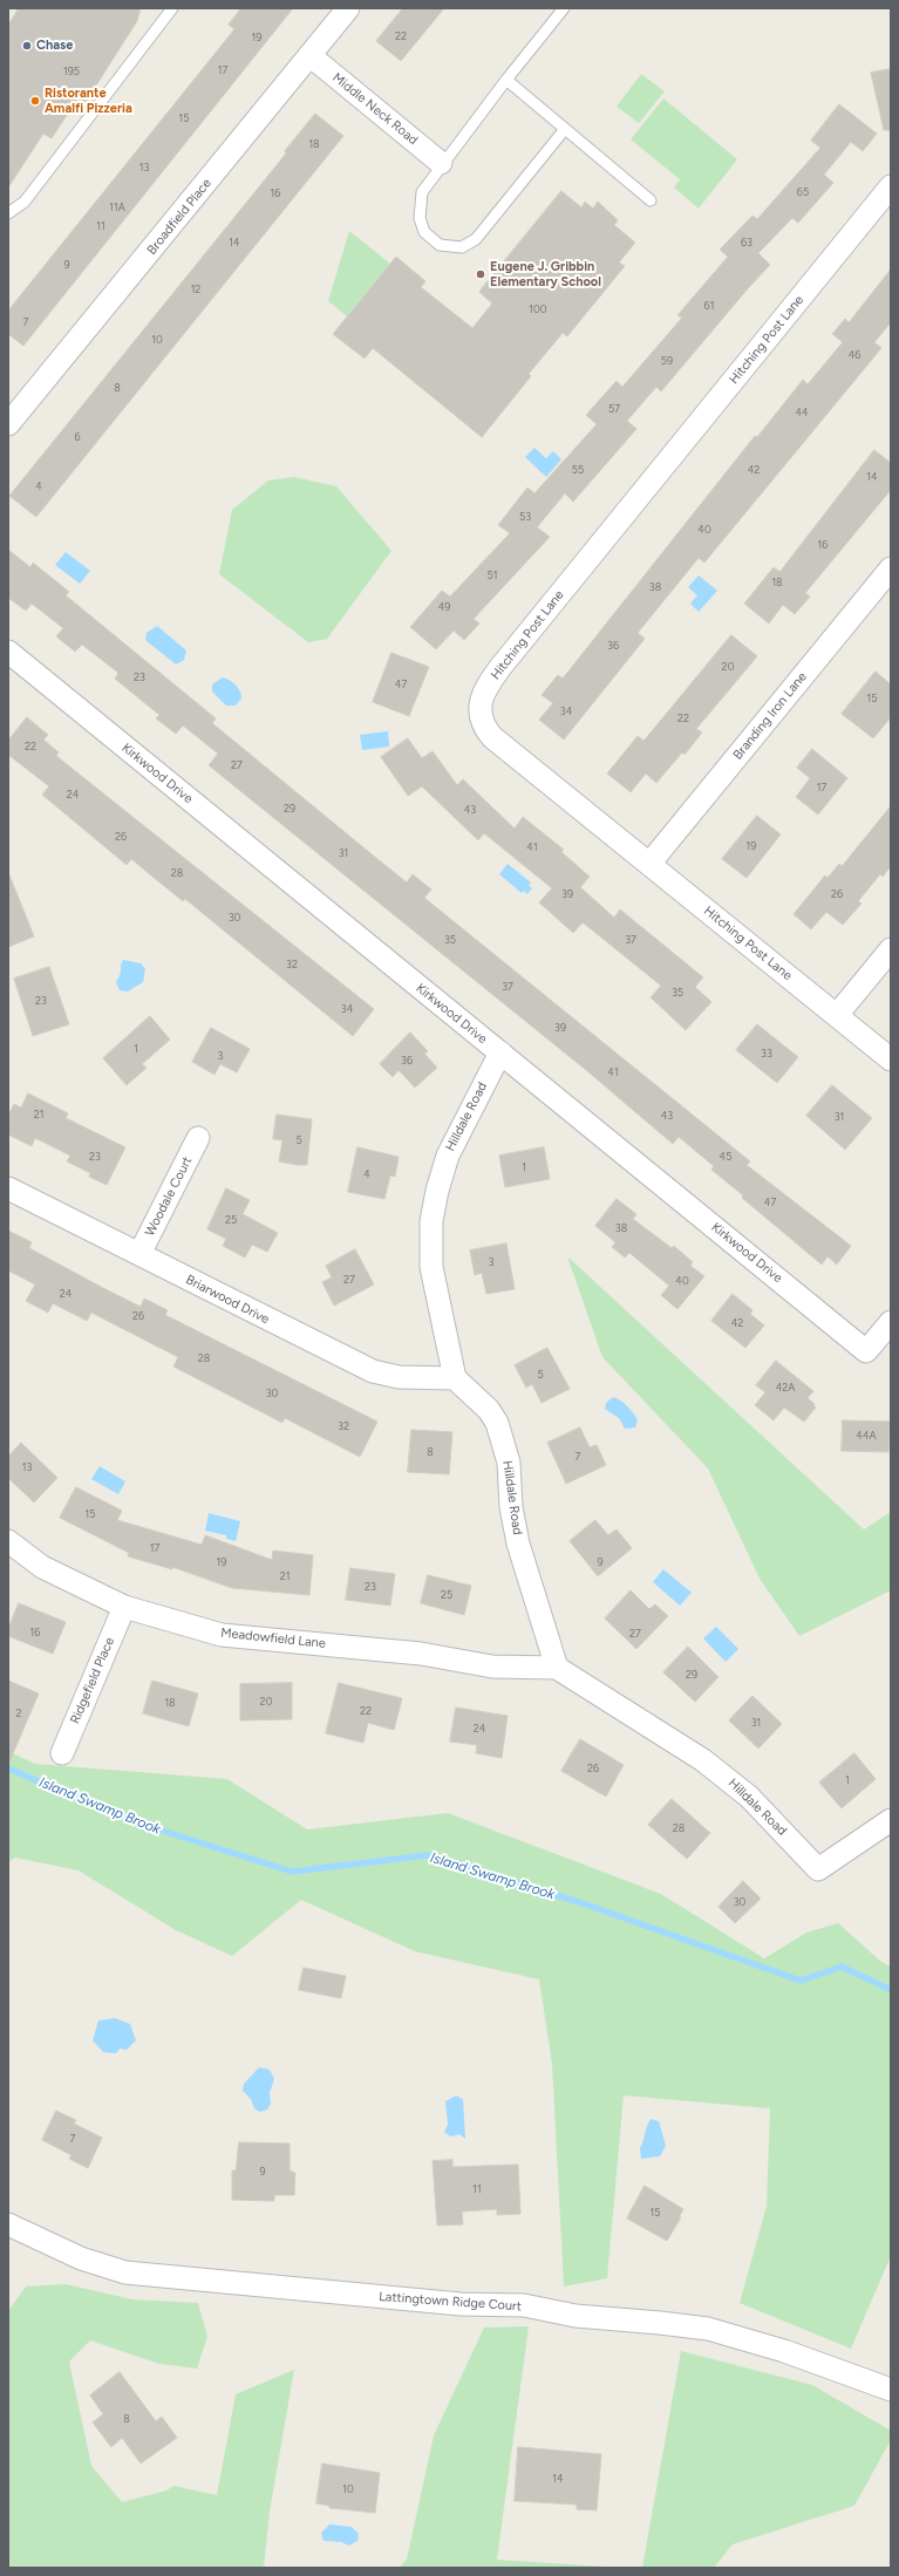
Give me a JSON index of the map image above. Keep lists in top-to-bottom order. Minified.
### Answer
{"streets":{"street":["Middle Neck Road","Broadfield Place","Hitching Post Lane","Branding Iron Lane","Kirkwood Drive","Hilldale Road","Woodale Court","Briarwood Drive","Meadowfield Lane","Ridgefield Place","Lattingtown Ridge Court"]},"crossings":[["Middle Neck Road","Broadfield Place"],["Hitching Post Lane","Branding Iron Lane"],["Kirkwood Drive","Hilldale Road"],["Hilldale Road","Briarwood Drive"],["Hilldale Road","Meadowfield Lane"],["Woodale Court","Briarwood Drive"],["Meadowfield Lane","Ridgefield Place"]],"water":["Island Swamp Brook"],"places":["Chase","Ristorante Amalfi Pizzeria","Eugene J. Gribbin Elementary School"],"house_numbers":["22","19","17","195","15","18","13","65","16","11A","11","14","63","9","12","61","100","7","10","46","59","8","57","44","6","55","42","14","4","53","40","16","51","18","38","49","36","20","23","47","15","34","22","22","27","17","24","29","43","26","19","41","31","28","39","26","30","35","37","32","37","35","23","34","39","1","33","3","36","41","21","43","31","5","23","45","1","4","47","25","38","3","27","40","24","26","42","28","5","42A","30","32","44A","8","7","13","15","17","19","9","21","23","25","16","27","29","20","18","22","2","31","24","26","1","28","30","7","9","11","15","8","14","10"]}
